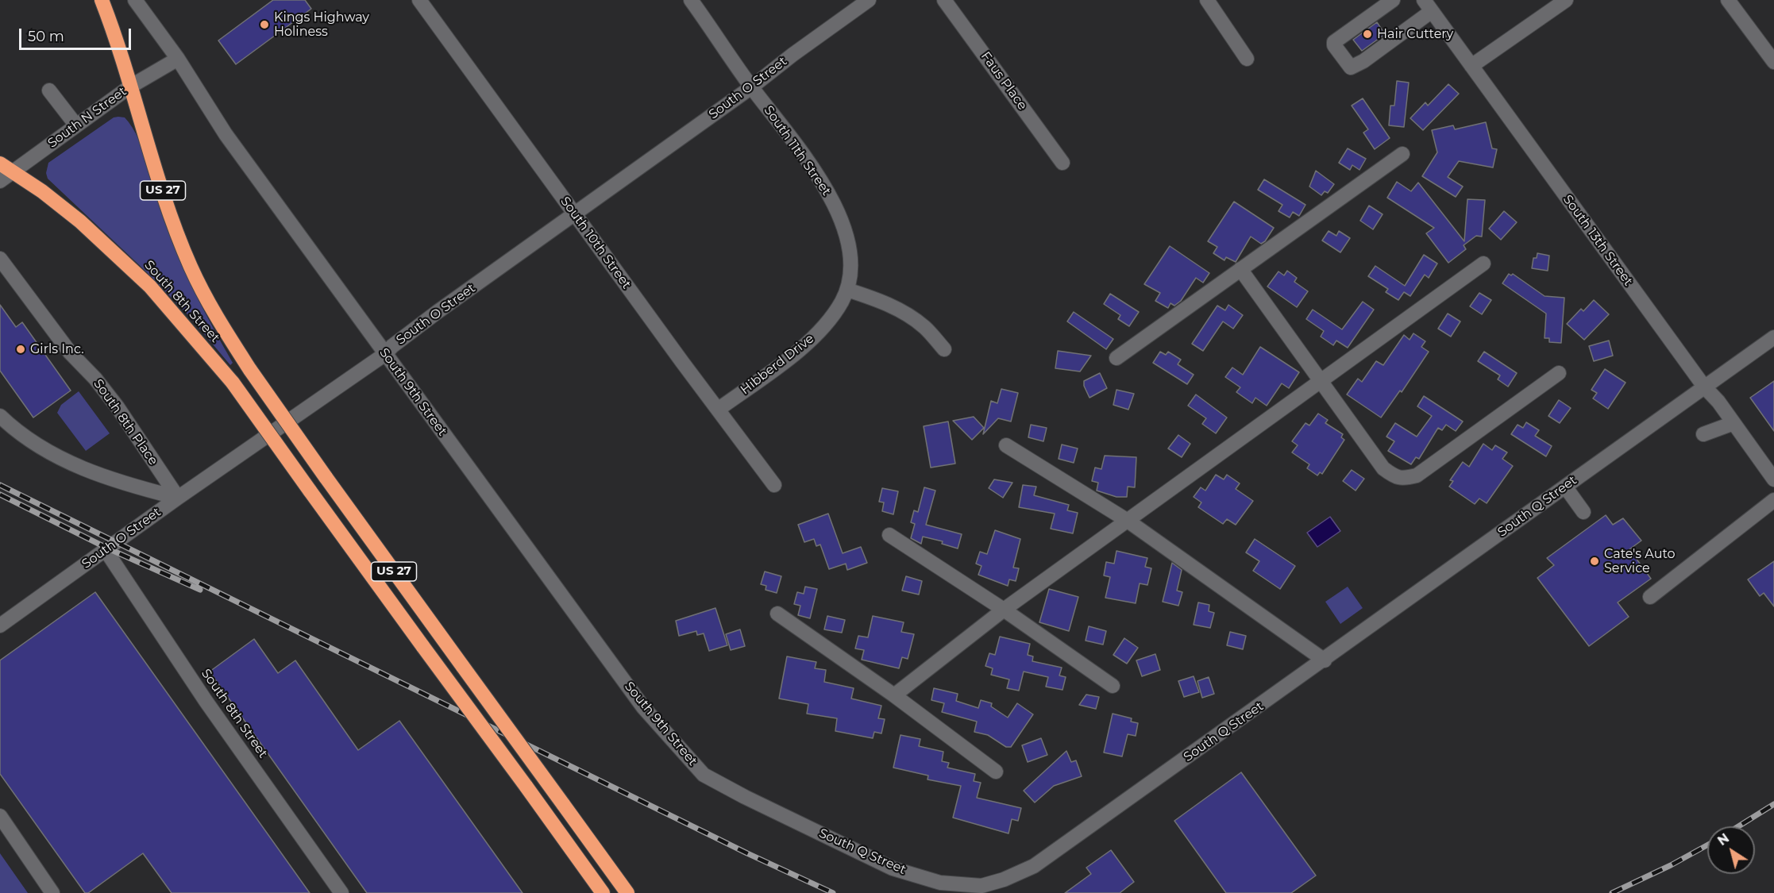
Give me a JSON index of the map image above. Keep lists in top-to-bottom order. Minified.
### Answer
{"streets":{"highway":["US 27","South 8th Street"],"street":["Faus Place","South O Street","South N Street","South 11th Street","South 13th Street","South 10th Street","Hibberd Drive","South 9th Street","South 8th Place","South Q Street"]},"crossings":[["South O Street","South 11th Street"],["South O Street","South 10th Street"],["South O Street","South 8th Street"],["South O Street","South 9th Street"],["South O Street","South 8th Place"],["South N Street","US 27"],["South N Street","South 8th Street"],["South N Street","South 9th Street"],["South 11th Street","Hibberd Drive"],["South 13th Street","South Q Street"],["South 10th Street","Hibberd Drive"],["South 9th Street","South Q Street"]],"places":["Kings Highway Holiness","Hair Cuttery","Girls Inc.","Cate's Auto Service"],"scale_bar":"50 m","north":"top left"}
